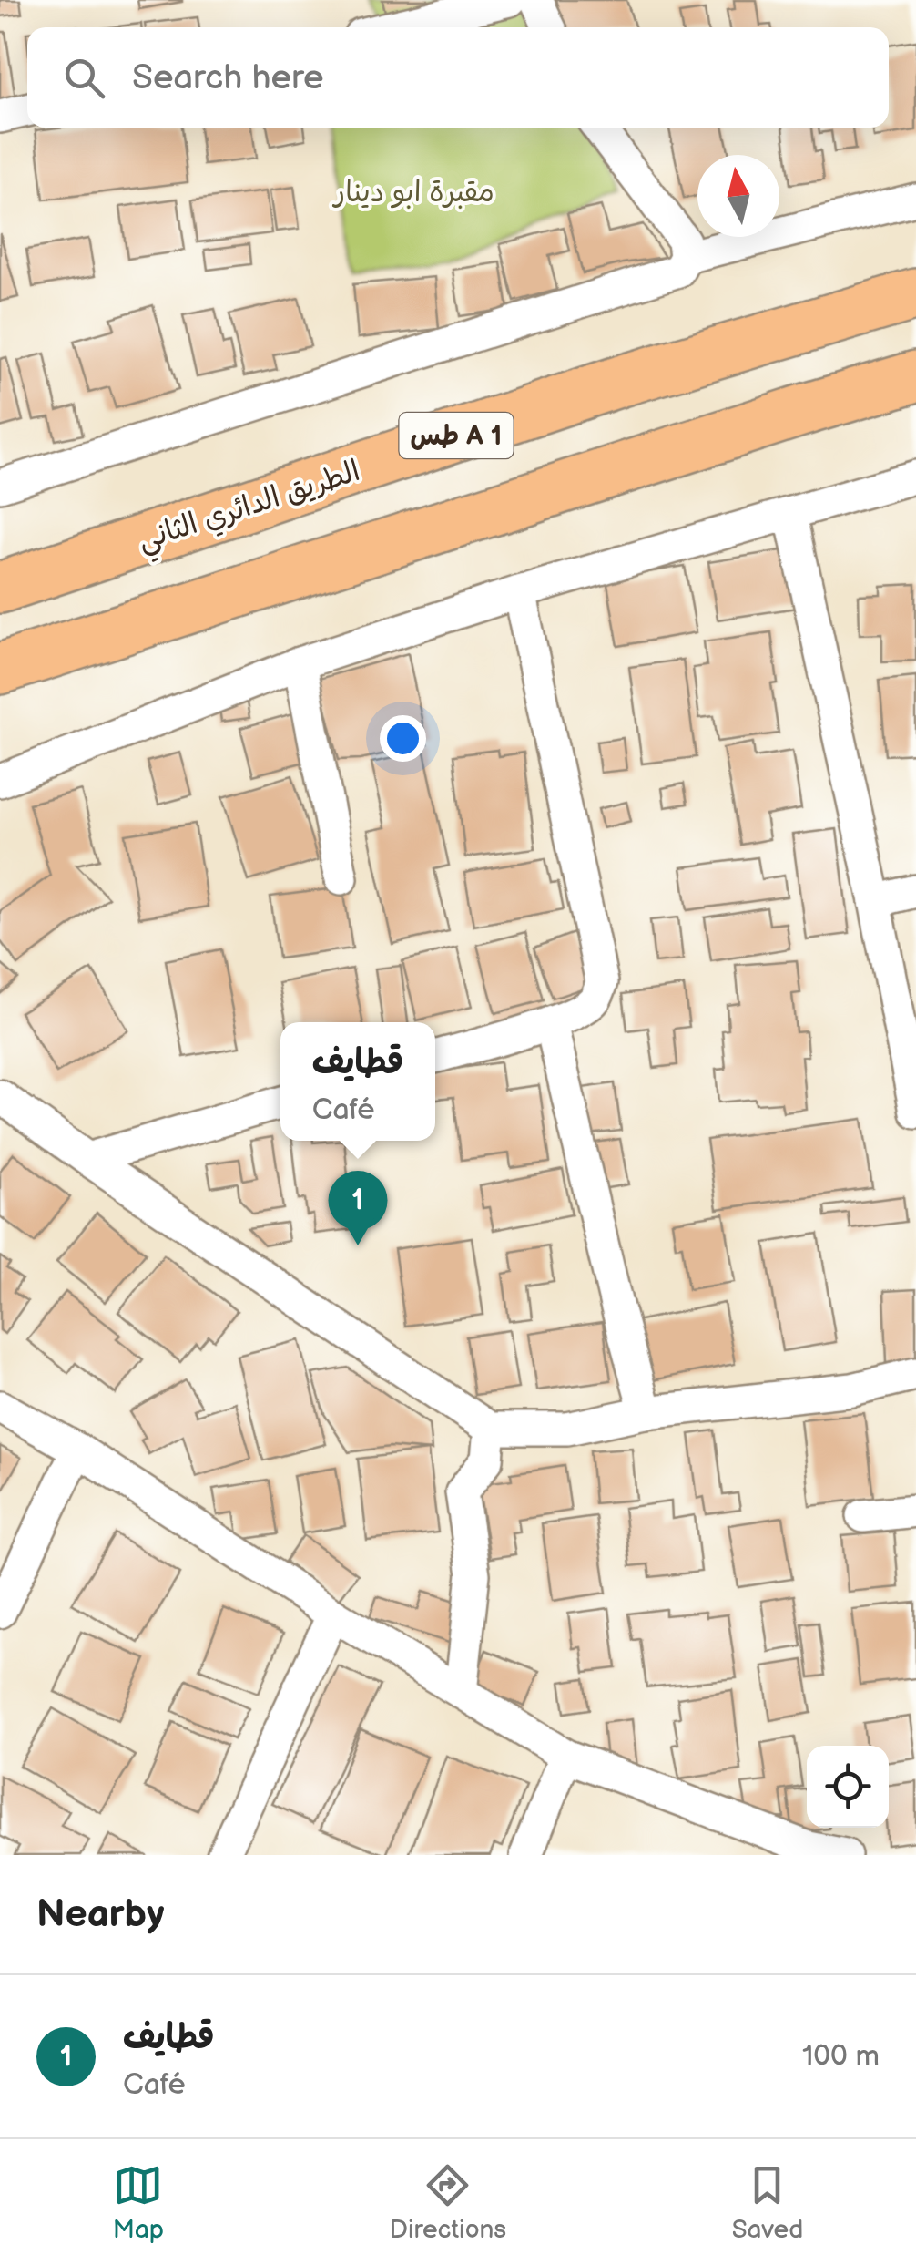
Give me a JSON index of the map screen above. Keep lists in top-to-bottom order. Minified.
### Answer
{"streets":{"highway":["طس A 1","الطريق الدائري الثاني"]},"parks":["مقبرة ابو دينار"],"north":"top","page":{"search":"Search here","popup":["قطايف","Café"],"pins":"1","heading":"Nearby","list":[{"mark":"1","name":"قطايف","note":"Café","value":"100 m"}],"nav":["Map","Directions","Saved"]}}
